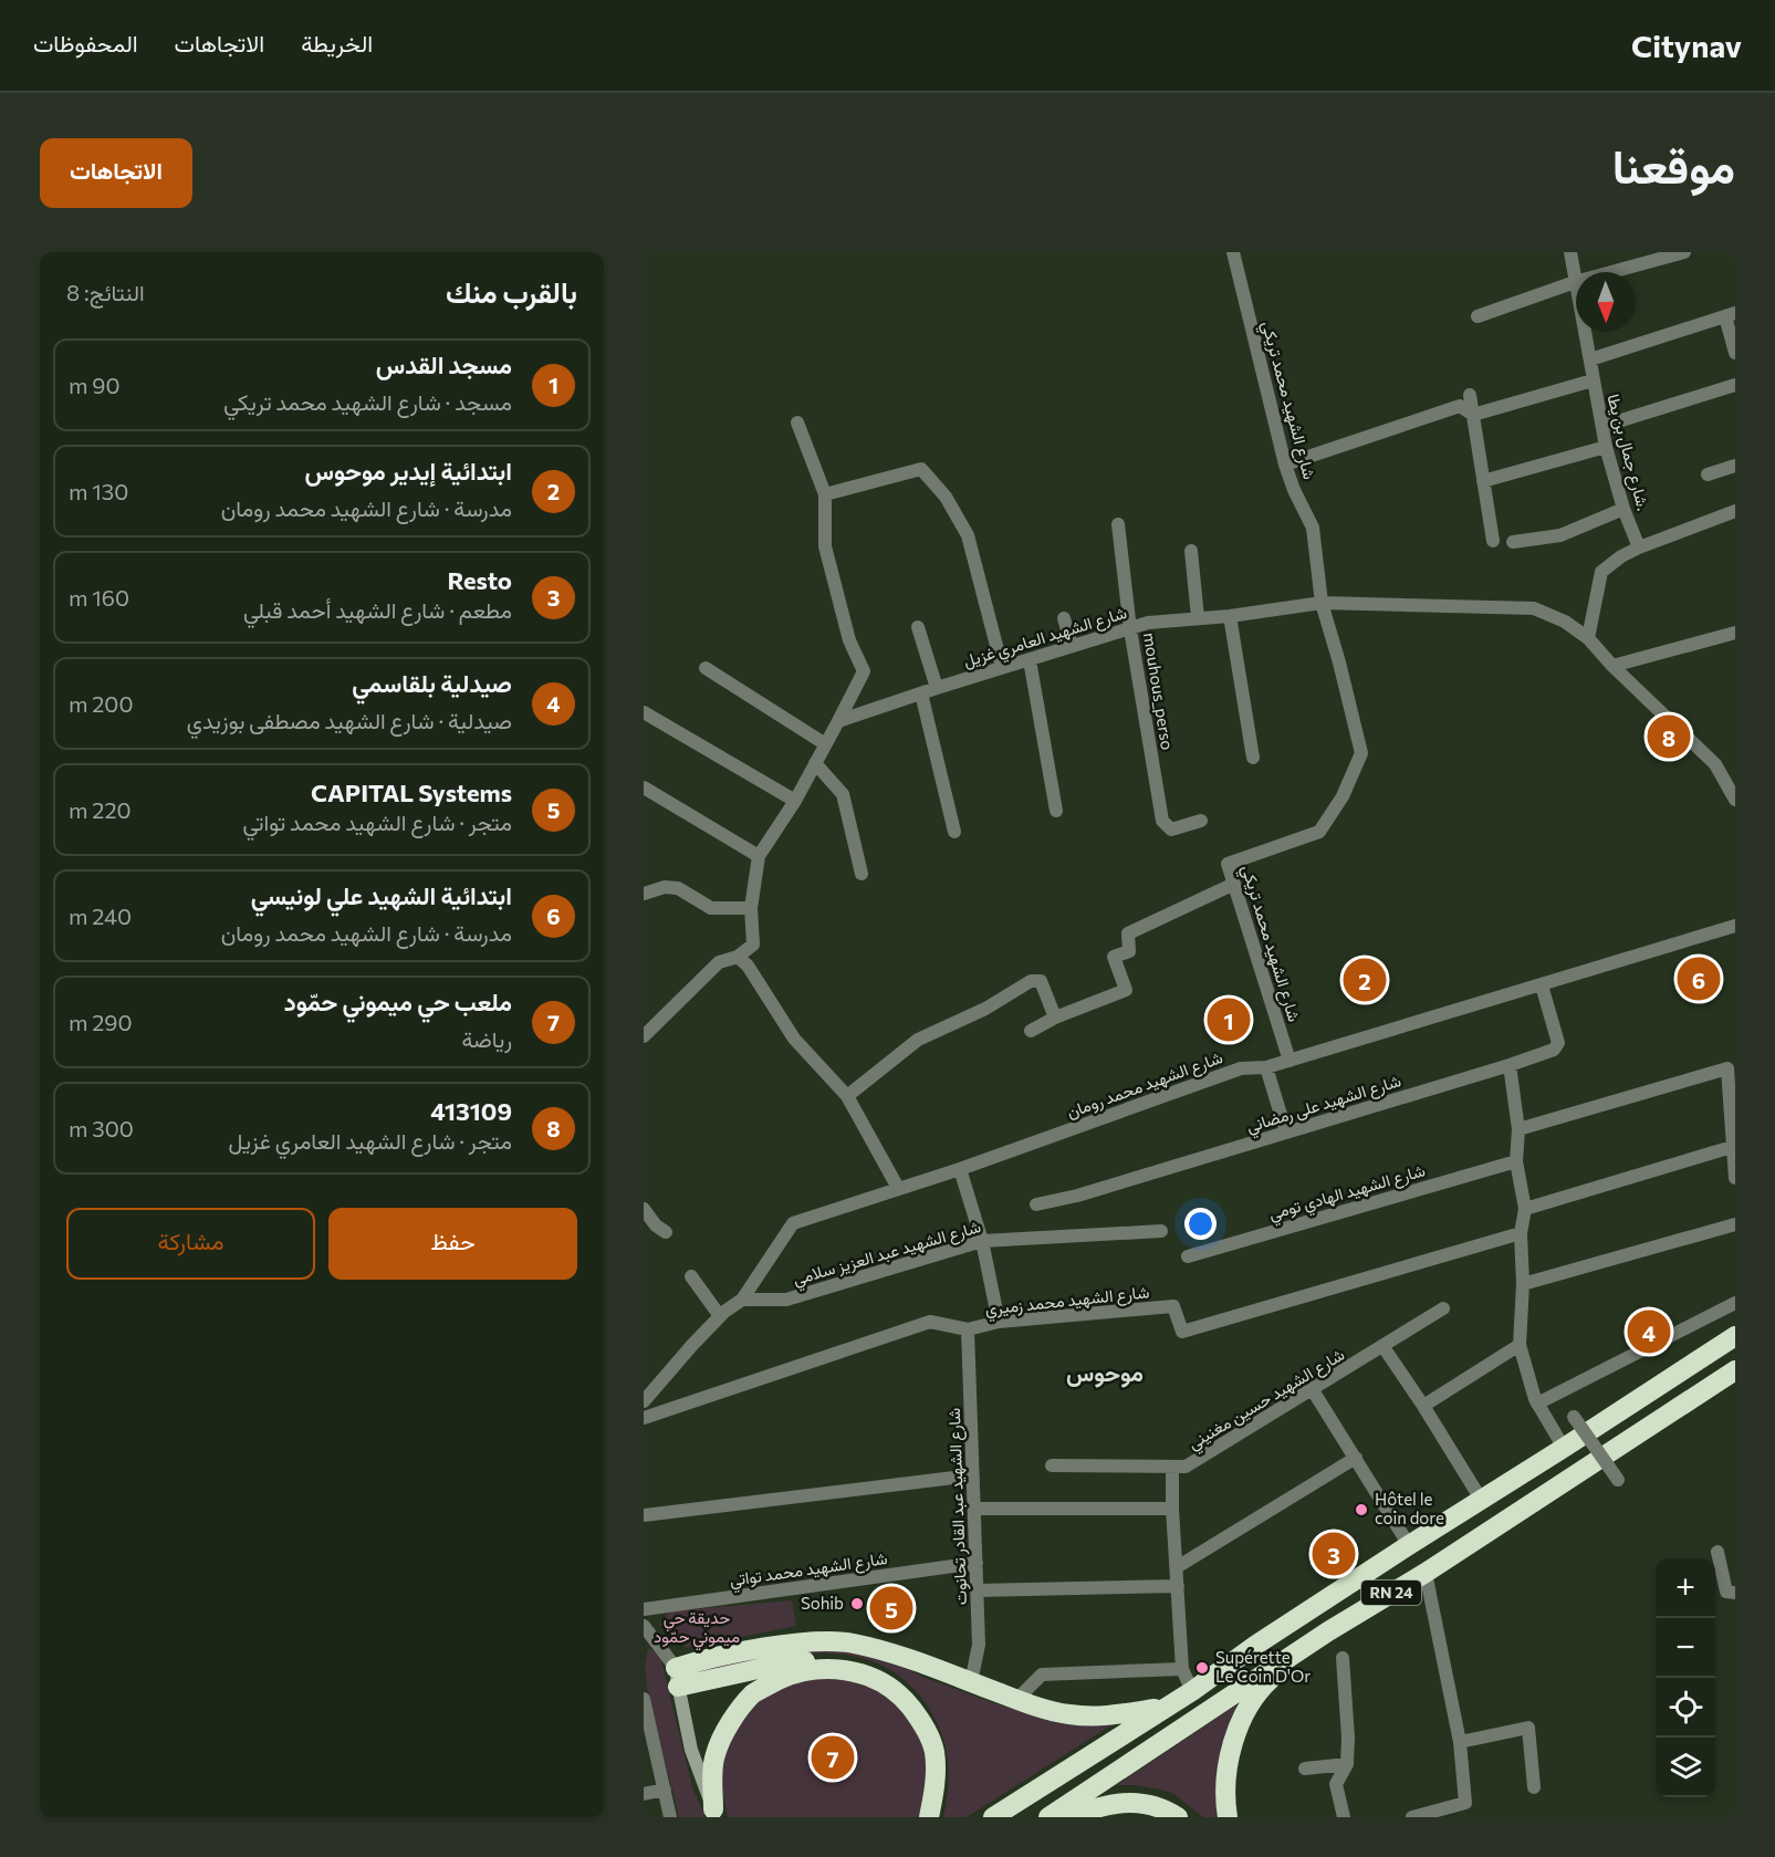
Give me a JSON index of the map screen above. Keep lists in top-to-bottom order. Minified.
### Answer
{"streets":{"highway":["RN 24"],"street":["شارع الشهيد محمد تريكي","شارع جمال بن يطا.","شارع الشهيد العامري غزيل","mouhous_perso","شارع الشهيد محمد رومان","شارع الشهيد على رمضاني","شارع الشهيد الهادي تومي","شارع الشهيد عبد العزيز سلامي","شارع الشهيد محمد زميري","شارع الشهيد حسين مغنيني","شارع الشهيد عبد القادر تحانوت","شارع الشهيد محمد تواتي"]},"crossings":[["شارع الشهيد محمد تريكي","شارع الشهيد العامري غزيل"],["شارع الشهيد محمد تريكي","شارع الشهيد محمد رومان"],["شارع الشهيد العامري غزيل","mouhous_perso"],["شارع الشهيد محمد رومان","شارع الشهيد على رمضاني"],["شارع الشهيد محمد رومان","شارع الشهيد عبد العزيز سلامي"],["شارع الشهيد محمد زميري","شارع الشهيد عبد القادر تحانوت"],["شارع الشهيد عبد القادر تحانوت","شارع الشهيد محمد تواتي"]],"districts":["موحوس"],"parks":["حديقة حي ميموني حمّود"],"places":["Hôtel le coin dore","Sohib","Supérette Le Coin D'Or"],"north":"bottom","page":{"header":"Citynav","nav":["الخريطة","الاتجاهات","المحفوظات"],"title":"موقعنا","buttons":["الاتجاهات",["حفظ","مشاركة"]],"heading":["بالقرب منك","النتائج: 8"],"list":[{"mark":"1","name":"مسجد القدس","note":"مسجد · شارع الشهيد محمد تريكي","value":"90 m"},{"mark":"2","name":"ابتدائية إيدير موحوس","note":"مدرسة · شارع الشهيد محمد رومان","value":"130 m"},{"mark":"3","name":"Resto","note":"مطعم · شارع الشهيد أحمد قبلي","value":"160 m"},{"mark":"4","name":"صيدلية بلقاسمي","note":"صيدلية · شارع الشهيد مصطفى بوزيدي","value":"200 m"},{"mark":"5","name":"CAPITAL Systems","note":"متجر · شارع الشهيد محمد تواتي","value":"220 m"},{"mark":"6","name":"ابتدائية الشهيد علي لونيسي","note":"مدرسة · شارع الشهيد محمد رومان","value":"240 m"},{"mark":"7","name":"ملعب حي ميموني حمّود","note":"رياضة","value":"290 m"},{"mark":"8","name":"413109","note":"متجر · شارع الشهيد العامري غزيل","value":"300 m"}],"pins":["8","6","2","1","4","3","5","7"],"map_buttons":["+","−"]}}
